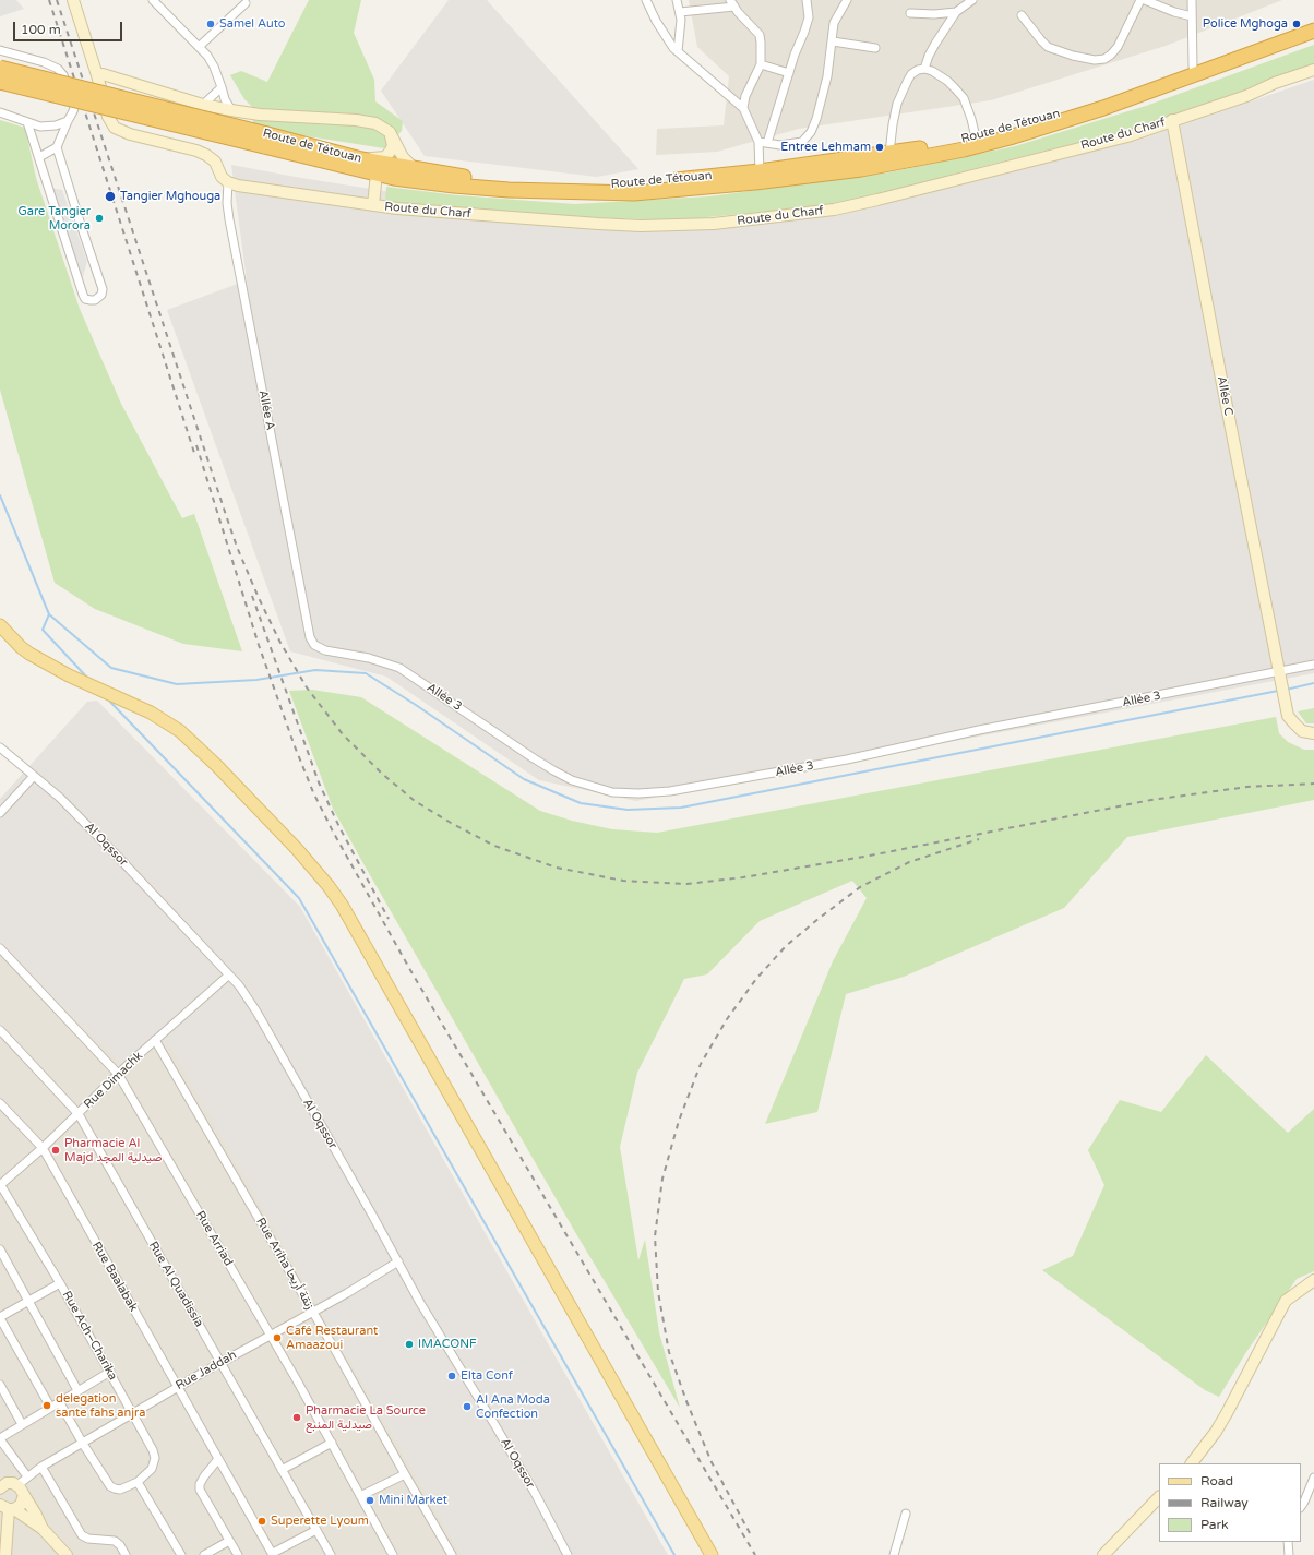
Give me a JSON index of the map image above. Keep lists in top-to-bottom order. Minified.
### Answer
{"streets":{"highway":["Route de Tétouan"],"street":["Route du Charf","Allée C","Allée A","Allée 3","Al Oqssor","Rue Dimachk","Rue Arriad","Rue Ariha زنقة أريحا","Rue Baalabak","Rue Al Quadissia","Rue Ach–Charika","Rue Jaddah"]},"crossings":[["Route du Charf","Allée C"],["Route du Charf","Allée A"],["Allée C","Allée 3"],["Allée A","Allée 3"],["Al Oqssor","Rue Dimachk"],["Al Oqssor","Rue Jaddah"],["Rue Dimachk","Rue Arriad"],["Rue Dimachk","Rue Ariha زنقة أريحا"],["Rue Dimachk","Rue Baalabak"],["Rue Dimachk","Rue Al Quadissia"],["Rue Dimachk","Rue Ach–Charika"],["Rue Arriad","Rue Jaddah"],["Rue Ariha زنقة أريحا","Rue Jaddah"],["Rue Baalabak","Rue Jaddah"],["Rue Al Quadissia","Rue Jaddah"],["Rue Ach–Charika","Rue Jaddah"]],"places":["Samel Auto","Police Mghoga","Entree Lehmam","Tangier Mghouga","Gare Tangier Morora","Pharmacie Al Majd صيدلية المجد","Café Restaurant Amaazoui","IMACONF","Elta Conf","delegation sante fahs anjra","Al Ana Moda Confection","Pharmacie La Source صيدلية المنبع","Mini Market","Superette Lyoum"],"legend":["Road","Railway","Park"],"scale_bar":"100 m"}
